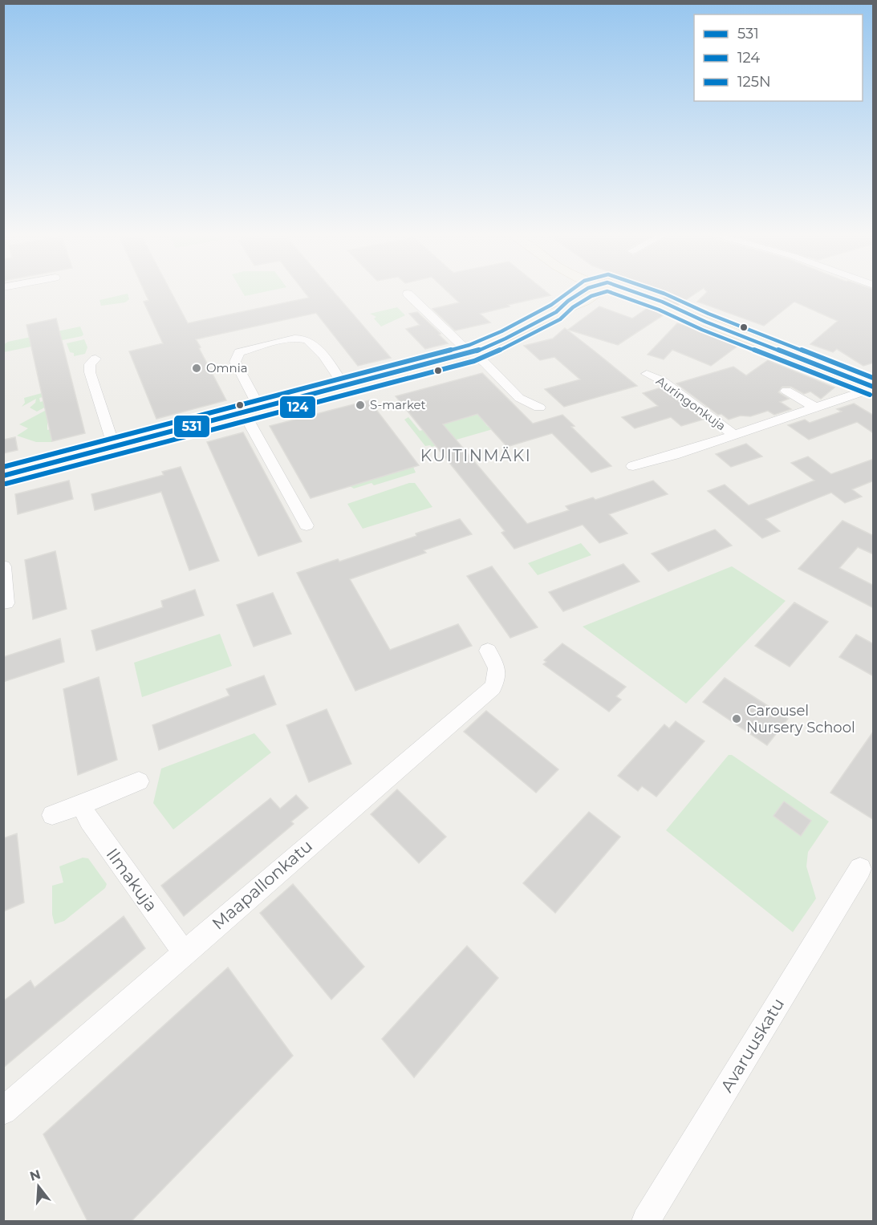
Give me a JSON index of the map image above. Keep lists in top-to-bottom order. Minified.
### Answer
{"streets":{"street":["Auringonkuja","Ilmakuja","Maapallonkatu","Avaruuskatu"]},"crossings":[["Ilmakuja","Maapallonkatu"]],"districts":["KUITINMÄKI"],"places":["Omnia","S-market","Carousel Nursery School"],"lines":["transit line 531","transit line 124","transit line 125N"],"legend":["531","124","125N"],"north":"top"}
